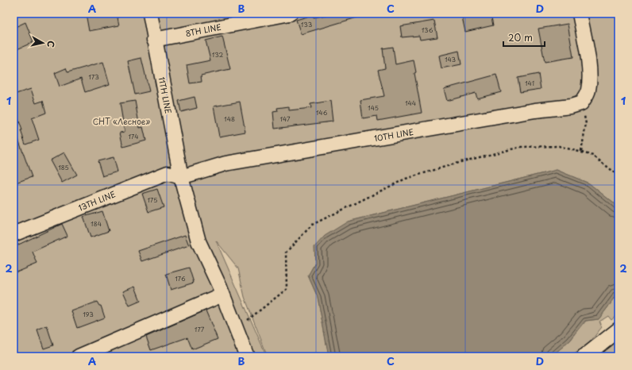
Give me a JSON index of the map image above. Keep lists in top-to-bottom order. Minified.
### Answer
{"streets":{"street":["8TH LINE","11TH LINE","10TH LINE","13TH LINE"]},"crossings":[["8TH LINE","11TH LINE"],["11TH LINE","10TH LINE"],["11TH LINE","13TH LINE"],["10TH LINE","13TH LINE"]],"parks":["СНТ «Лесное»"],"house_numbers":["133","136","132","143","173","141","144","145","146","148","147","174","185","175","184","176","193","177"],"scale_bar":"20 m","north":"right","grid":{"columns":["A","B","C","D"],"rows":["1","2"]}}
